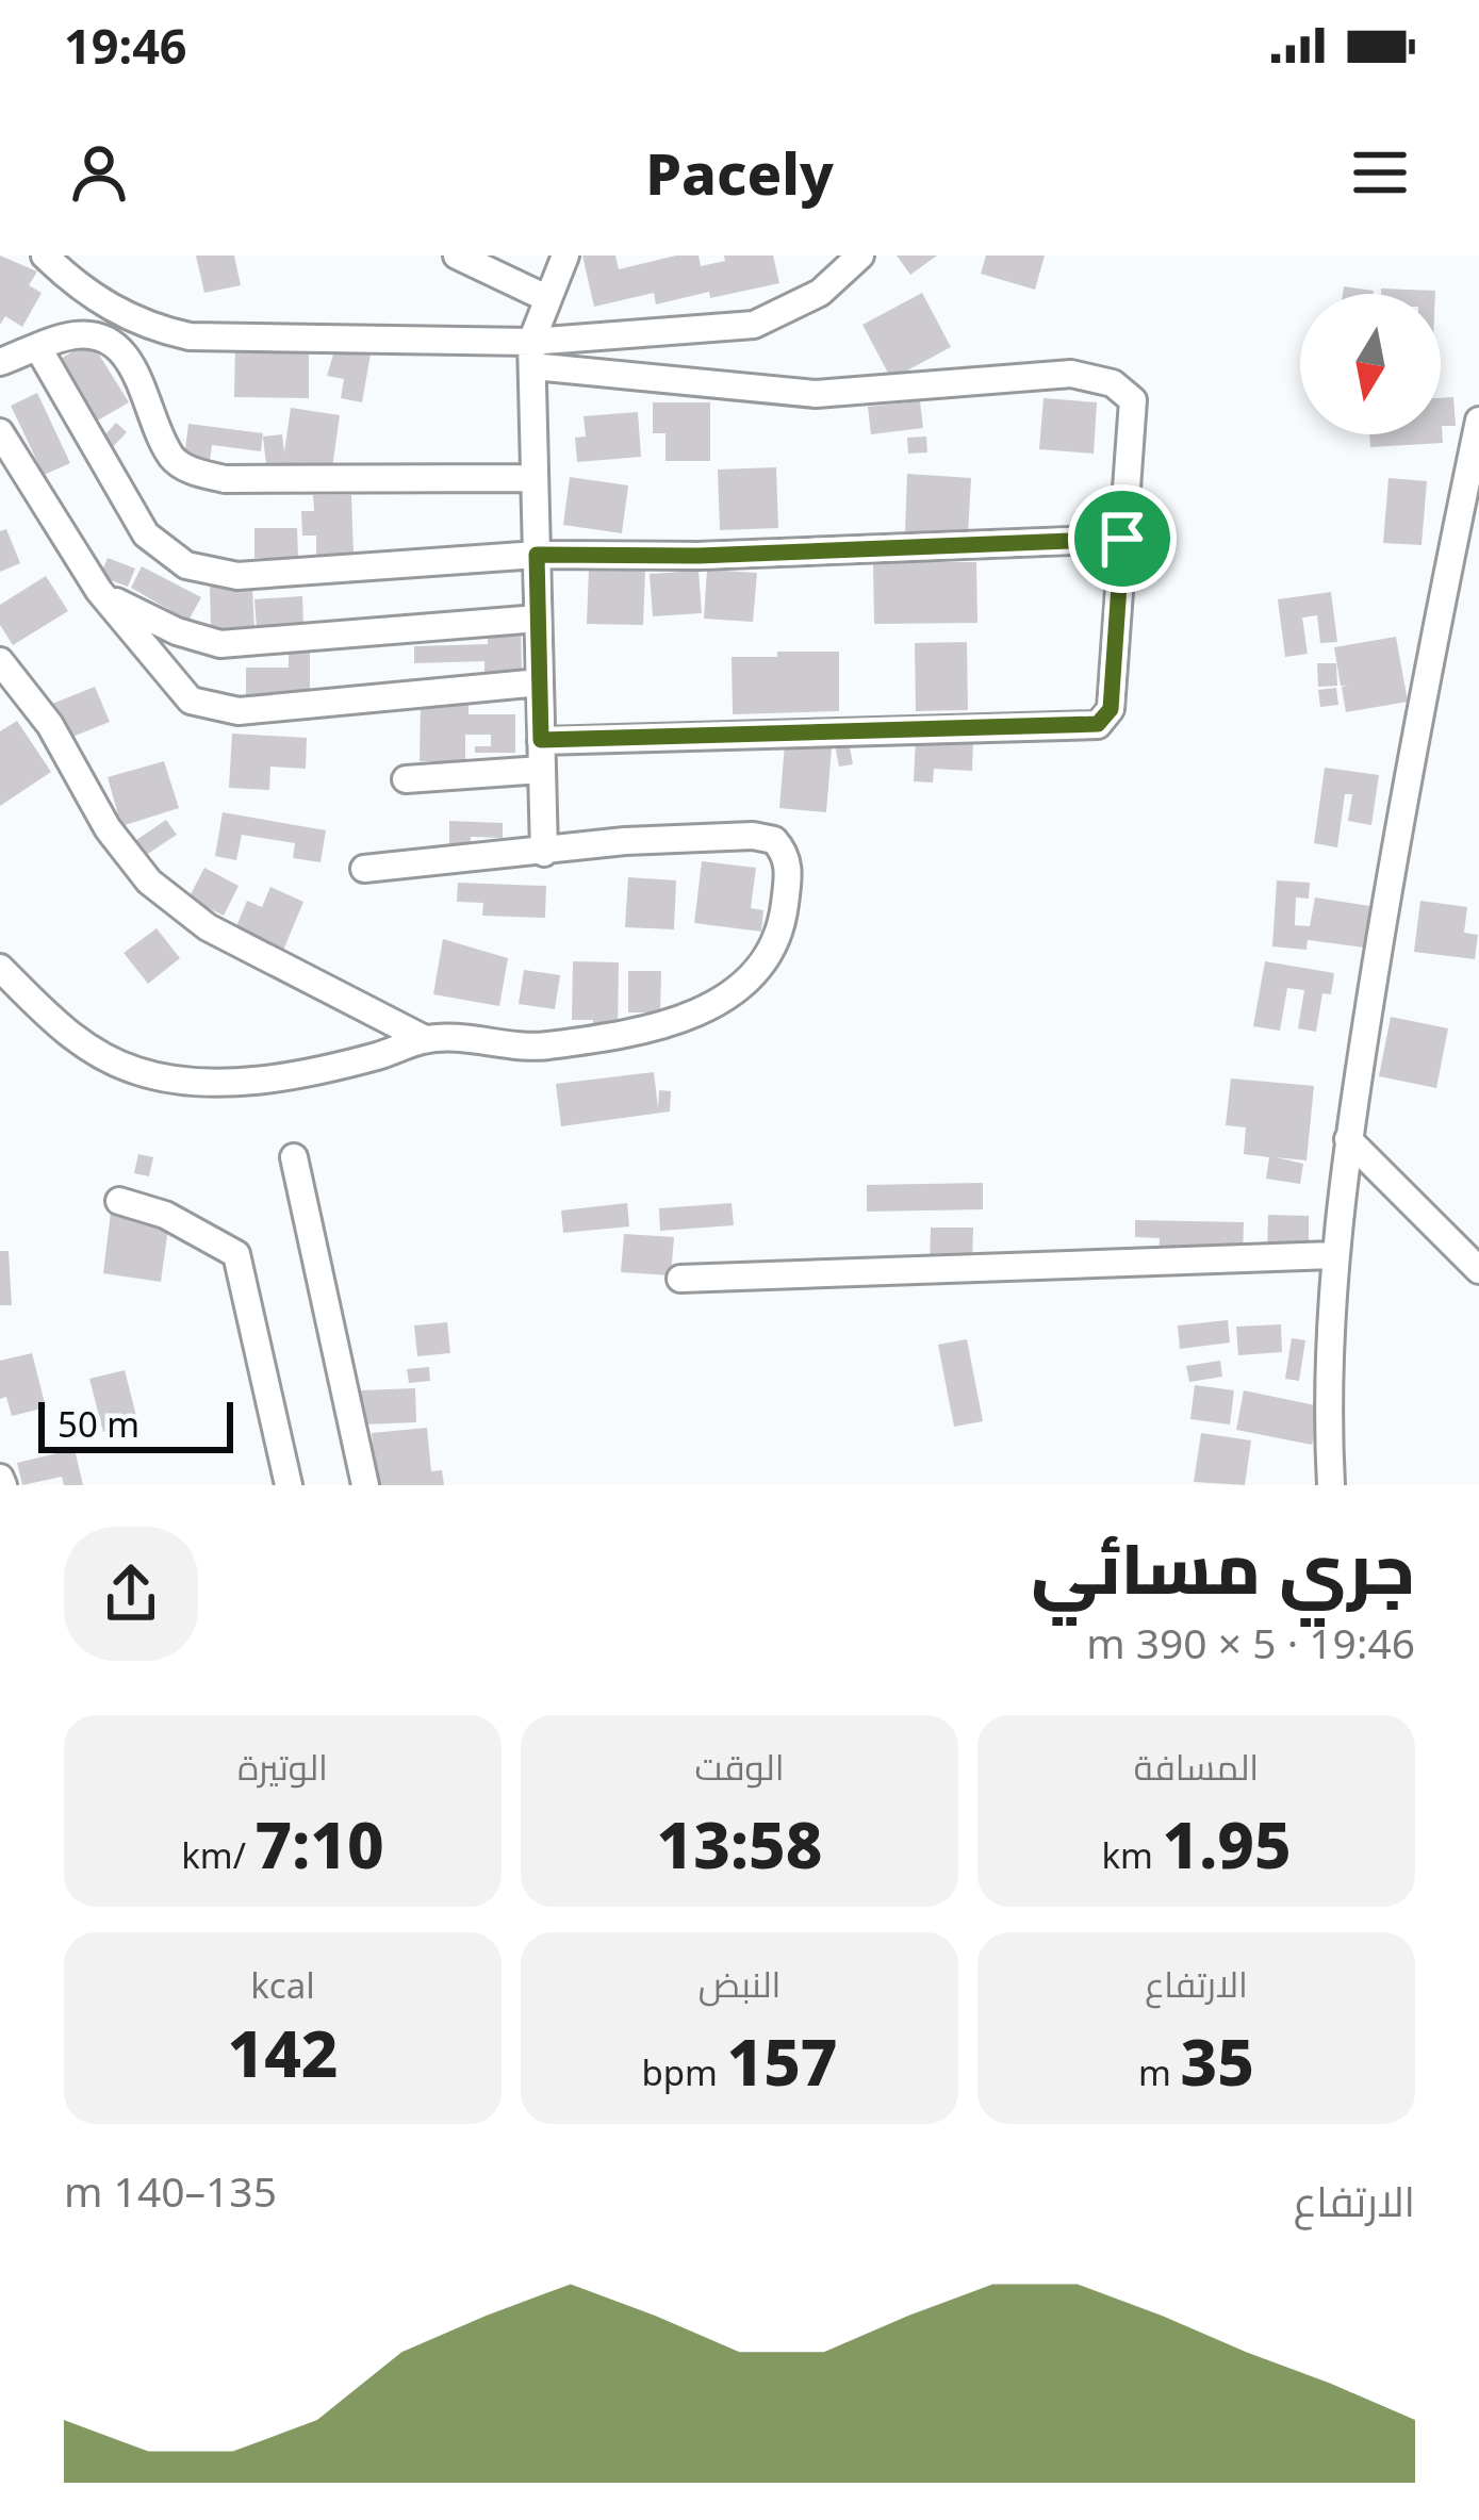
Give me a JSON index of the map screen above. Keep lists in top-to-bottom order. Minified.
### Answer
{"scale_bar":"50 m","north":"bottom","page":{"status":"19:46","header":"Pacely","scale":"50 m","heading":["جري مسائي","19:46 · 5 × 390 m"],"stats":[["المسافة","1.95 km"],["الوقت","13:58"],["الوتيرة","7:10 /km"],["الارتفاع","35 m"],["النبض","157 bpm"],["kcal","142"]],"chart":["الارتفاع","135–140 m"]}}
